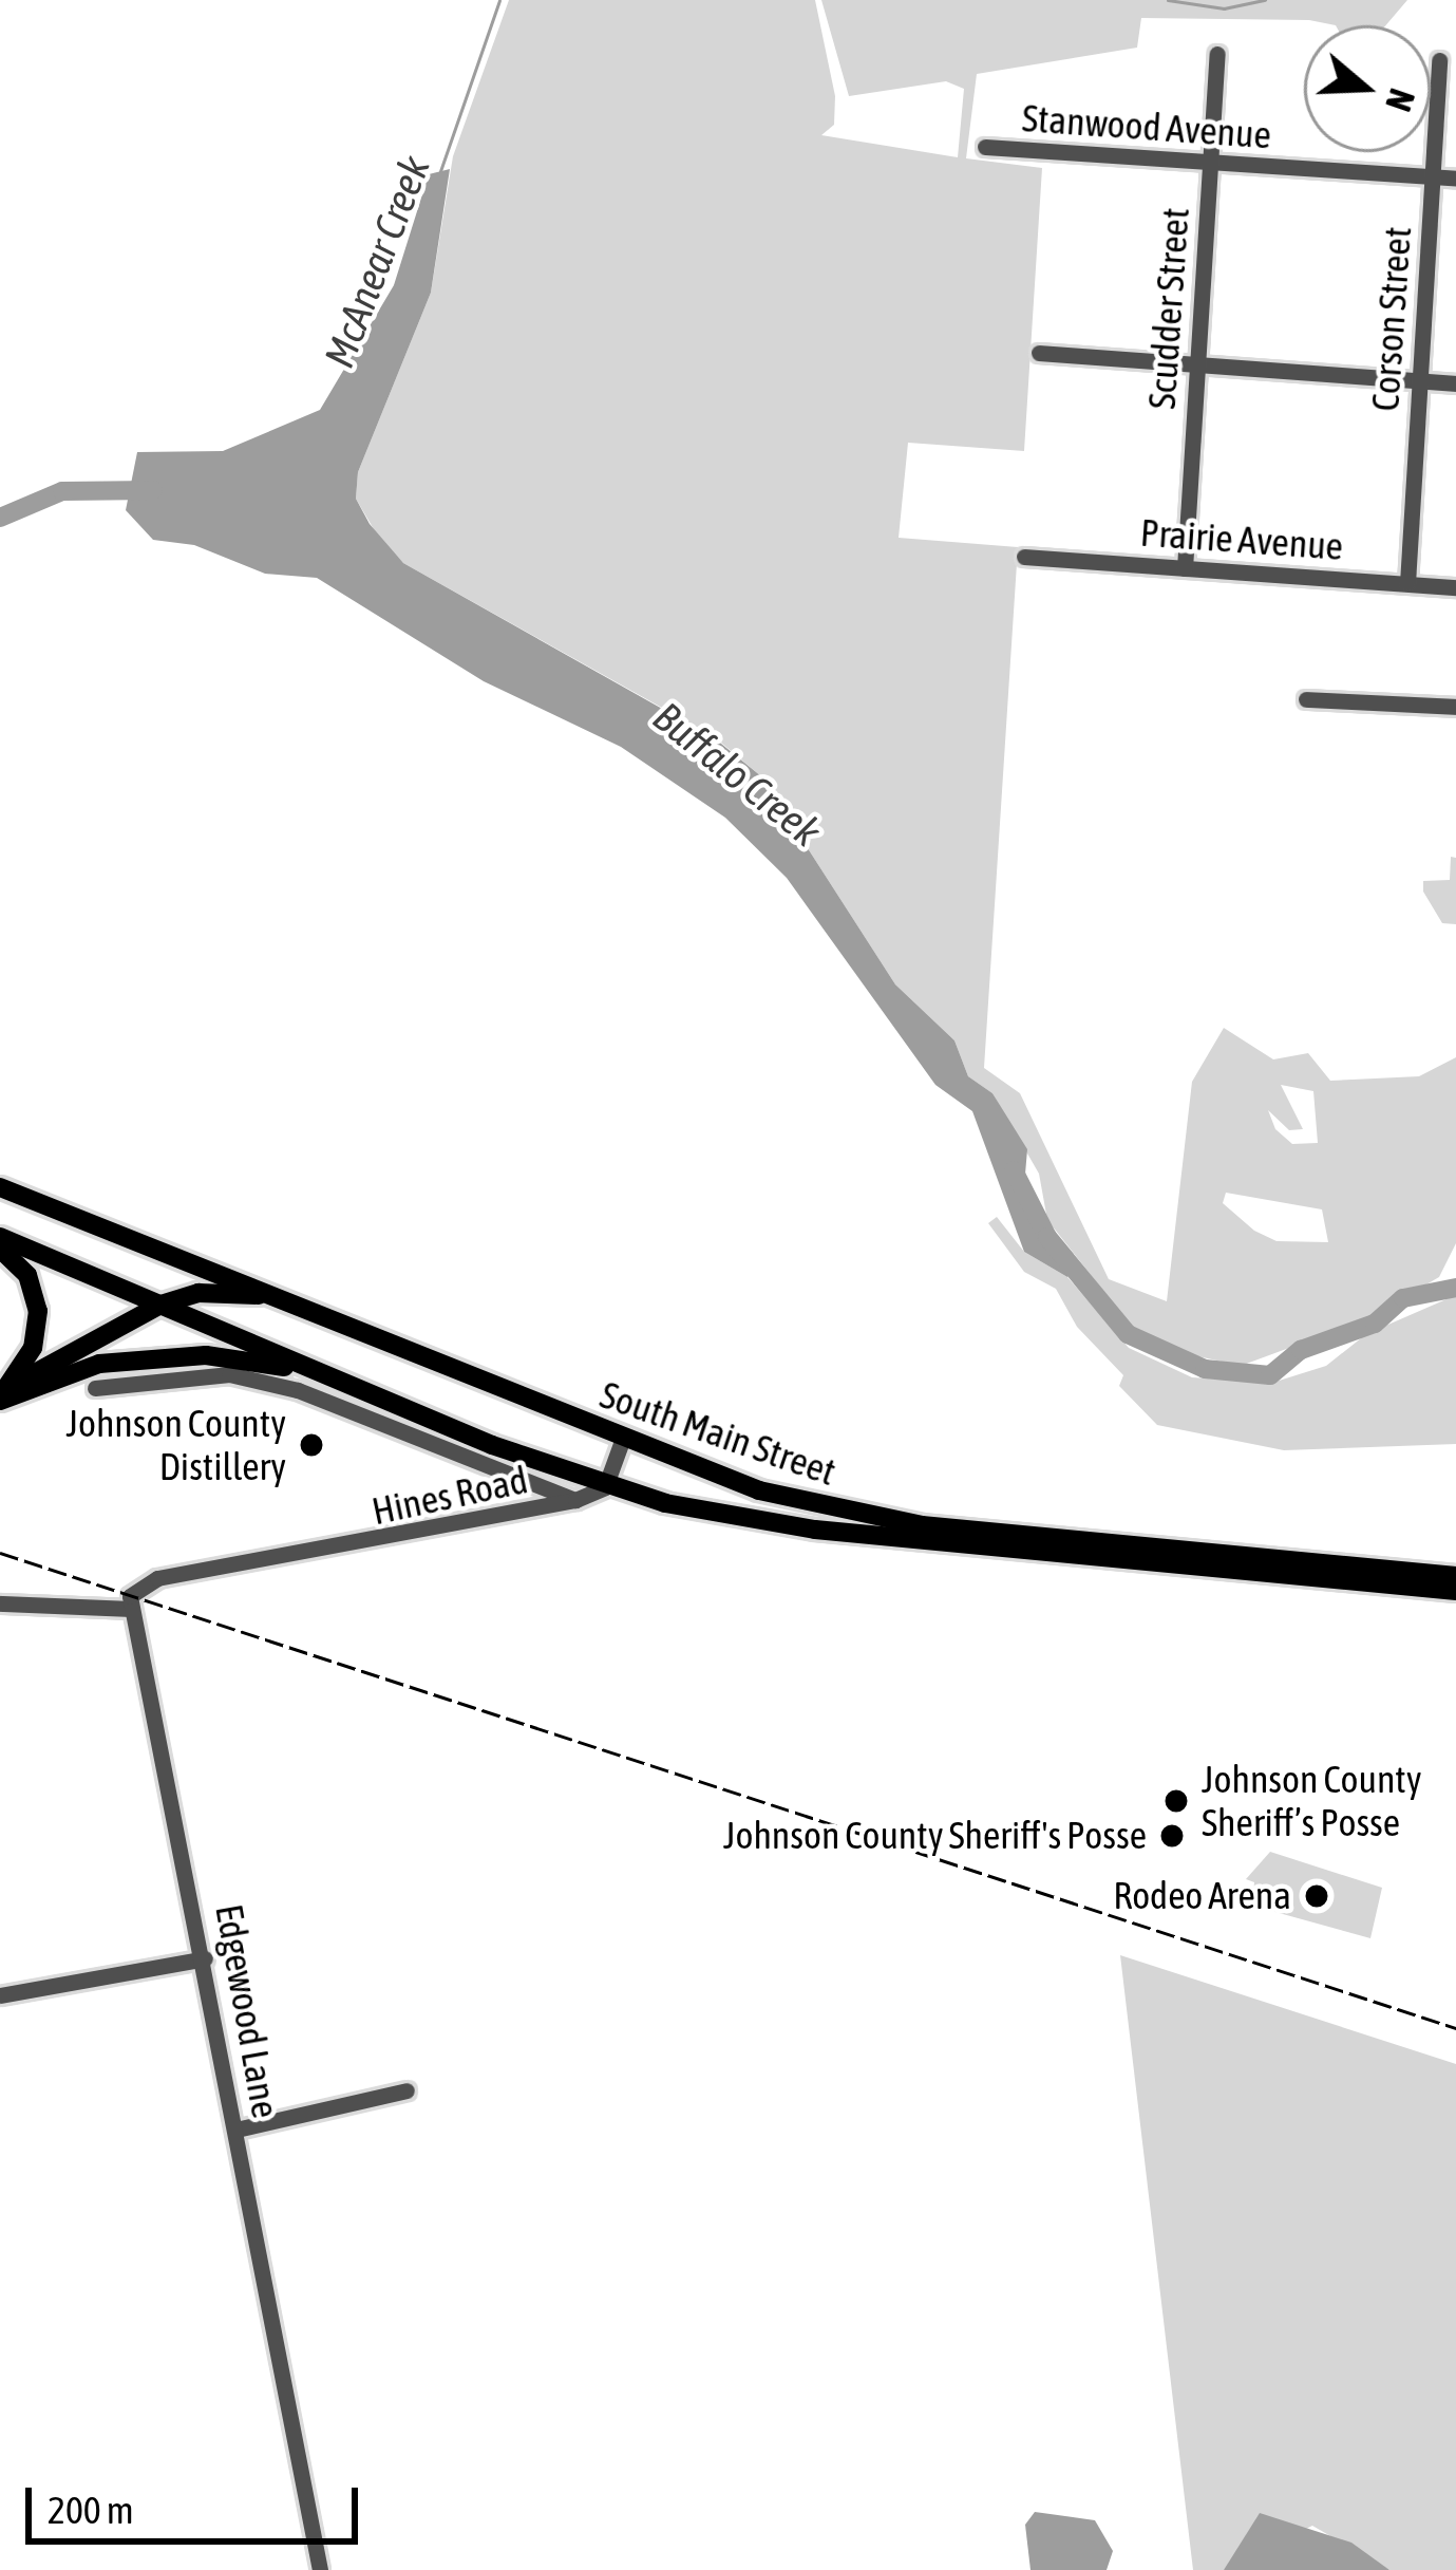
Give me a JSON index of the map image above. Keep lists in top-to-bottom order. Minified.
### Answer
{"streets":{"main road":["South Main Street"],"street":["Stanwood Avenue","Scudder Street","Corson Street","Prairie Avenue","Hines Road","Edgewood Lane"]},"crossings":[["Stanwood Avenue","Scudder Street"],["Stanwood Avenue","Corson Street"],["Scudder Street","Prairie Avenue"],["Corson Street","Prairie Avenue"],["South Main Street","Hines Road"],["Hines Road","Edgewood Lane"]],"water":["McAnear Creek","Buffalo Creek"],"places":["Johnson County Distillery","Johnson County Sheriff’s Posse","Johnson County Sheriff's Posse","Rodeo Arena"],"scale_bar":"200 m","north":"right"}
